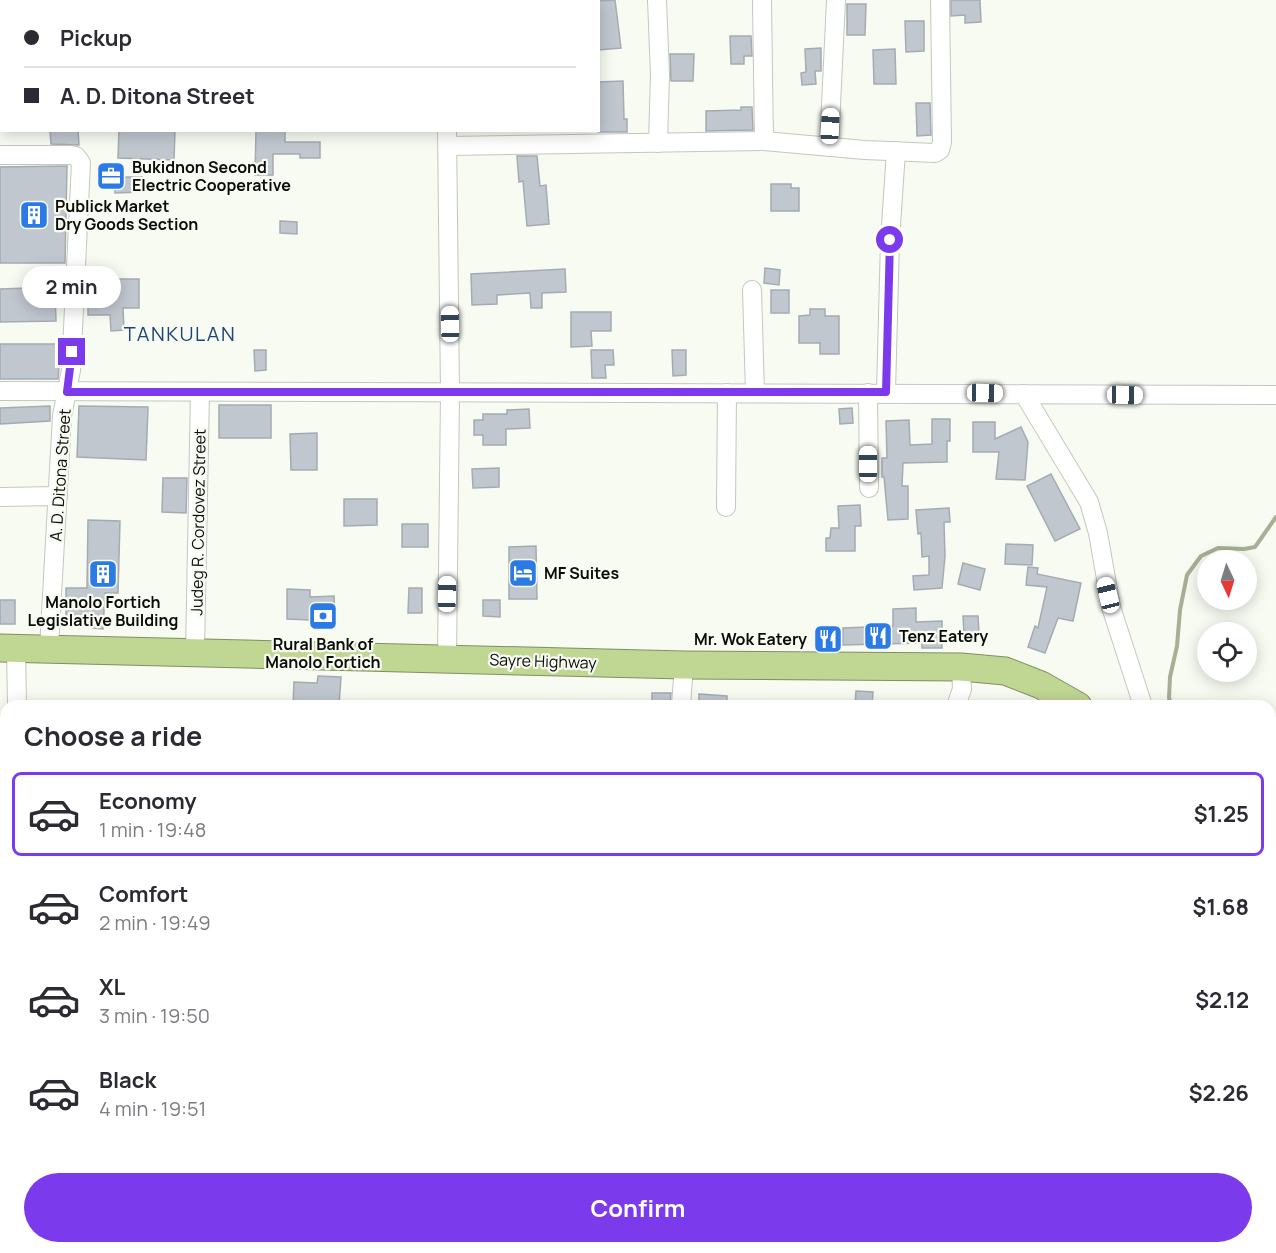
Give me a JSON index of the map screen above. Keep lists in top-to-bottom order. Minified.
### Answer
{"streets":{"highway":["Sayre Highway"],"street":["A. D. Ditona Street","Judeg R. Cordovez Street"]},"crossings":[["A. D. Ditona Street","Sayre Highway"],["Judeg R. Cordovez Street","Sayre Highway"]],"districts":["TANKULAN"],"places":{"office":["Bukidnon Second Electric Cooperative"],"building":["Publick Market Dry Goods Section","Manolo Fortich Legislative Building"],"hotel":["MF Suites"],"bank":["Rural Bank of Manolo Fortich"],"restaurant":["Tenz Eatery","Mr. Wok Eatery"]},"north":"bottom","page":{"banner":["Pickup","A. D. Ditona Street"],"bubble":"2 min","heading":"Choose a ride","list":[{"name":"Economy","note":"1 min · 19:48","value":"$1.25"},{"name":"Comfort","note":"2 min · 19:49","value":"$1.68"},{"name":"XL","note":"3 min · 19:50","value":"$2.12"},{"name":"Black","note":"4 min · 19:51","value":"$2.26"}],"buttons":"Confirm"}}
